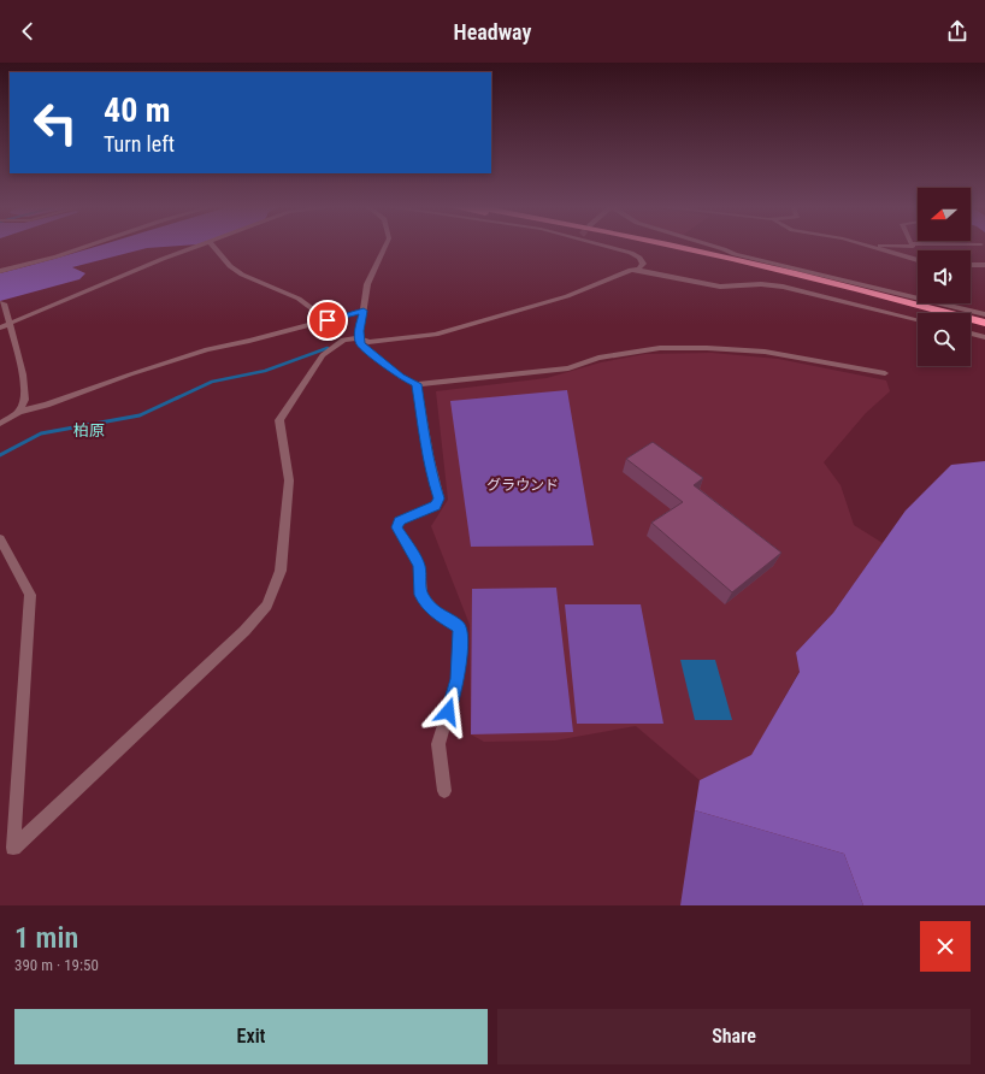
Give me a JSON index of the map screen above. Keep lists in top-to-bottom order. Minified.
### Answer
{"districts":["柏原"],"parks":["グラウンド"],"north":"left","page":{"header":"Headway","turn":["40 m","Turn left"],"heading":["1 min","390 m · 19:50"],"buttons":["Exit","Share"]}}
